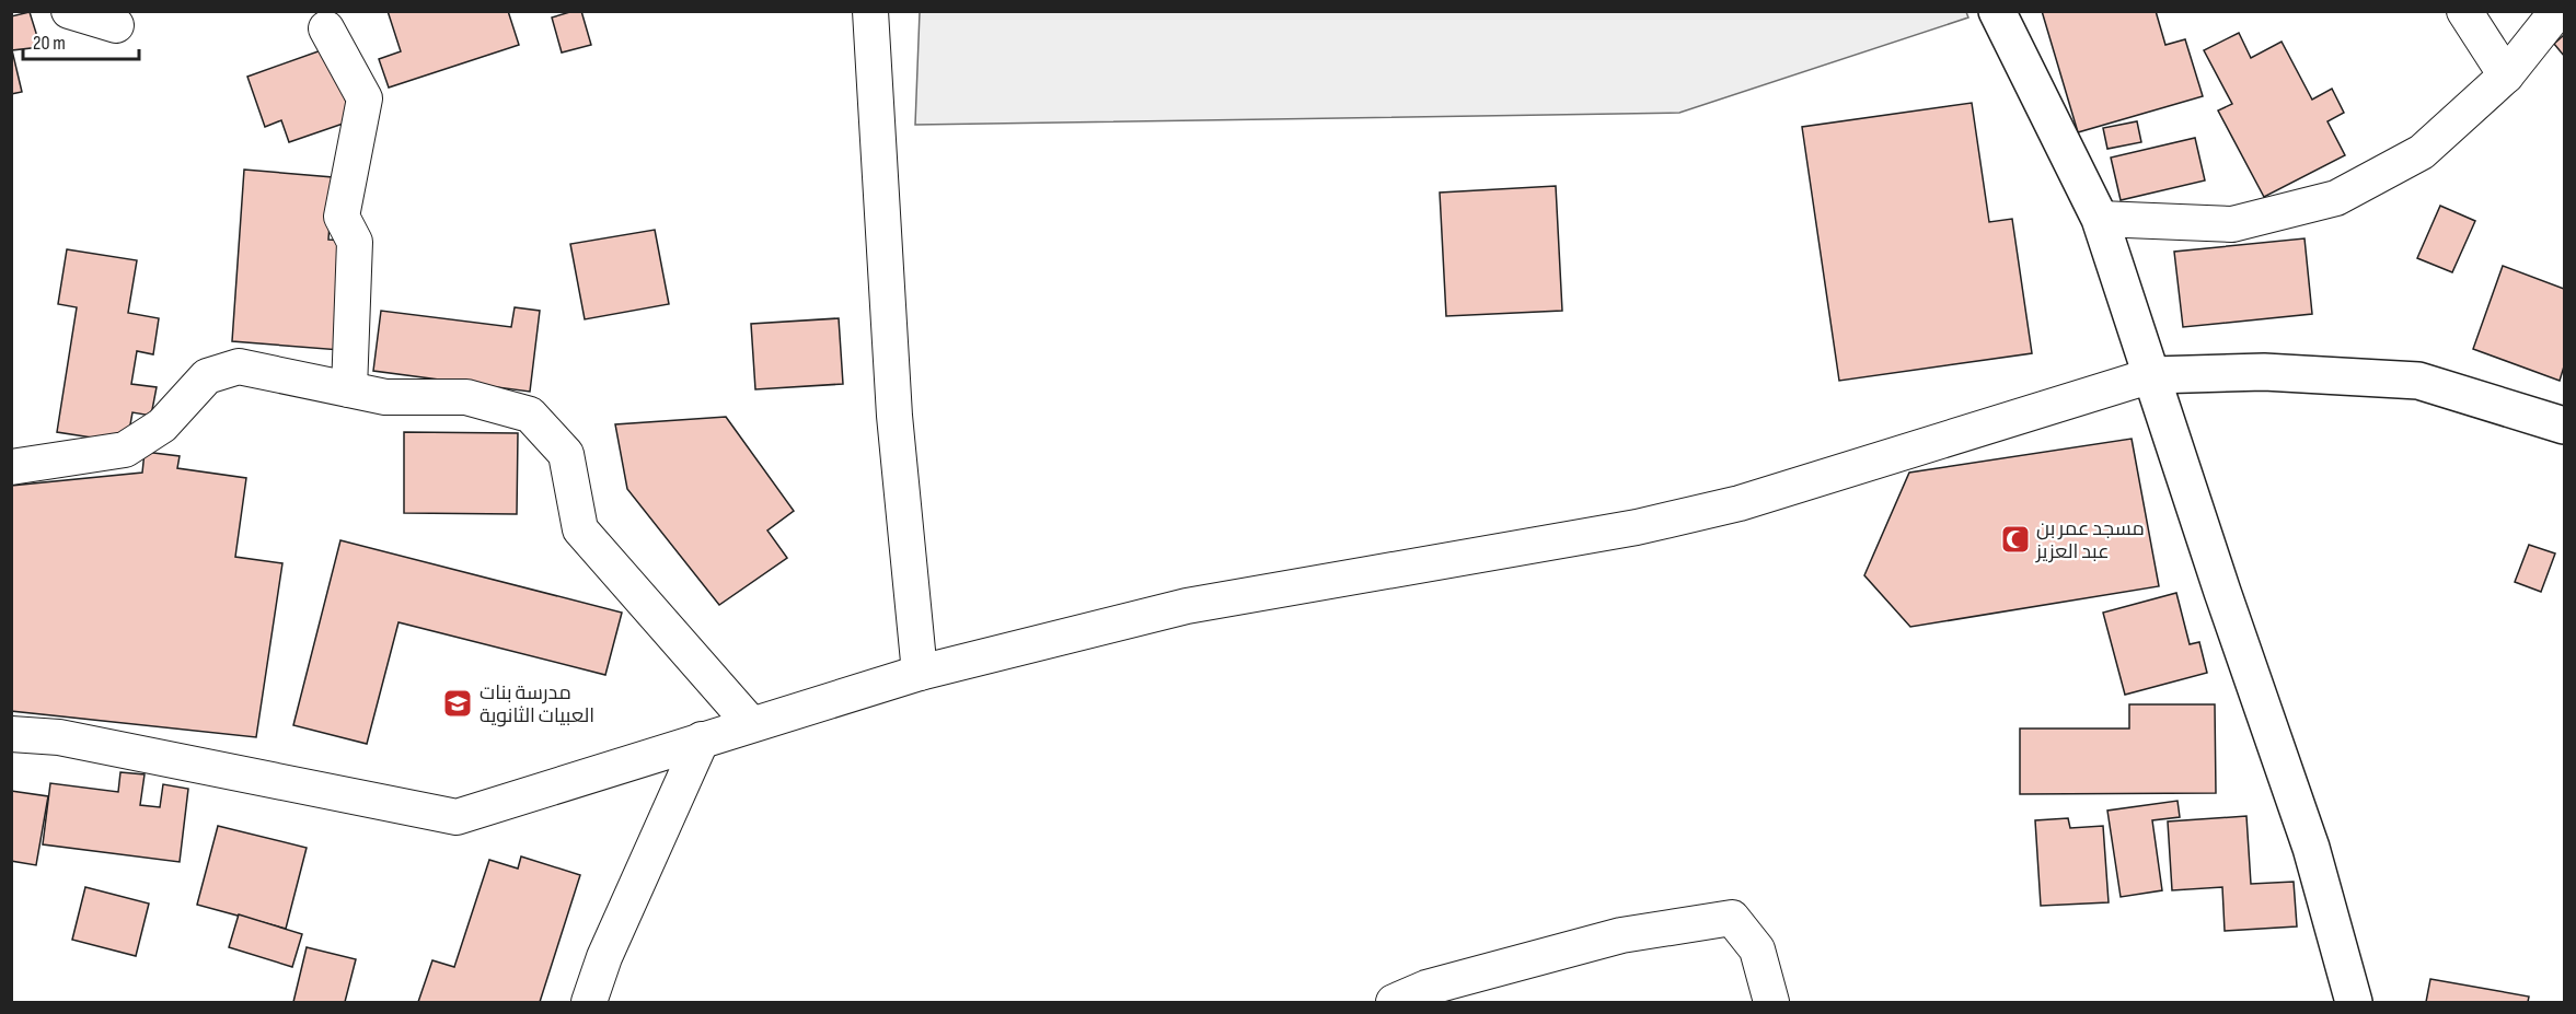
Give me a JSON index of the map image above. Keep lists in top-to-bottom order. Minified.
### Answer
{"places":{"mosque":["مسجد عمر بن عبد العزيز"],"school or university":["مدرسة بنات العبيات الثانوية"]},"scale_bar":"20 m"}
